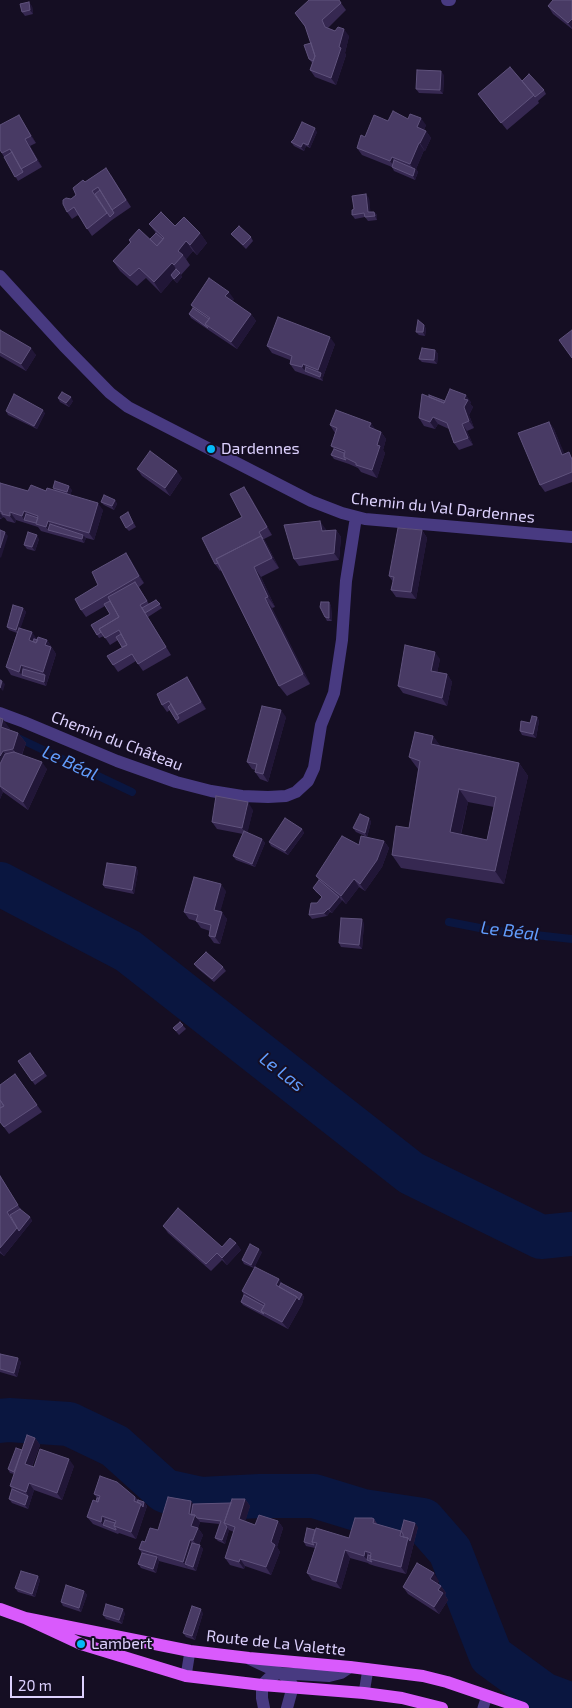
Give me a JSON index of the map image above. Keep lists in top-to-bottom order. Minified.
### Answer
{"streets":{"main road":["Route de La Valette"],"street":["Chemin du Val Dardennes","Chemin du Château"]},"crossings":[["Chemin du Val Dardennes","Chemin du Château"]],"water":["Le Béal","Le Las"],"places":["Dardennes","Lambert"],"scale_bar":"20 m"}
